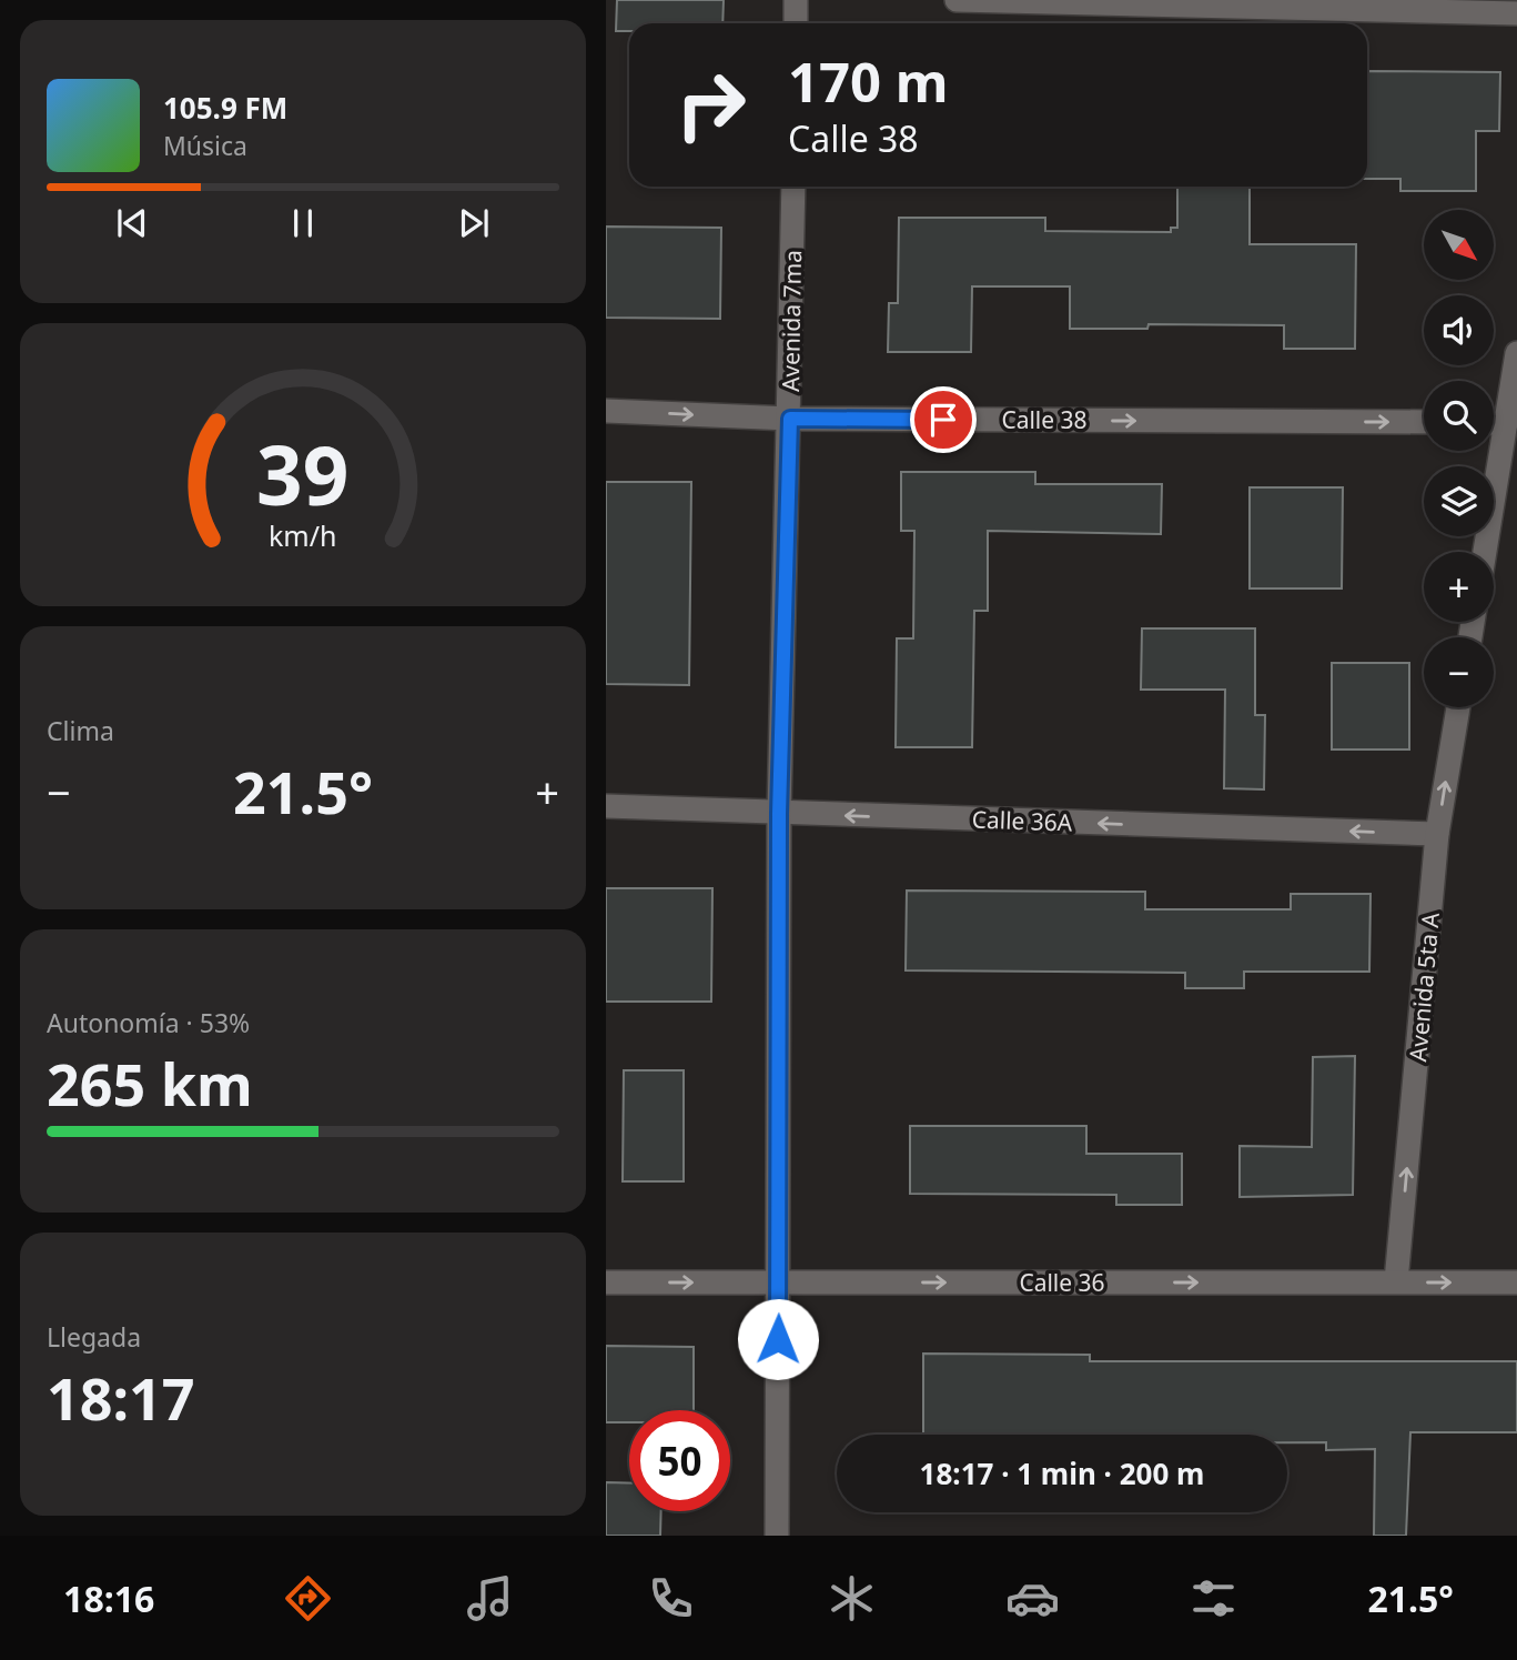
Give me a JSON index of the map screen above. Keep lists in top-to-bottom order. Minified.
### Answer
{"streets":{"street":["Avenida 7ma","Calle 38","Calle 36A","Avenida 5ta A","Calle 36"]},"crossings":[["Avenida 7ma","Calle 38"],["Avenida 7ma","Calle 36A"],["Avenida 7ma","Calle 36"],["Calle 36A","Avenida 5ta A"],["Avenida 5ta A","Calle 36"]],"one_way":["Calle 38","Calle 36A","Avenida 5ta A","Calle 36"],"north":"bottom right","page":{"turn":["170 m","Calle 38"],"song":["105.9 FM","Música"],"map_buttons":["+","−"],"tile":["Clima",["Autonomía · 53%","265 km"],["Llegada","18:17"]],"heat":["−","21.5°","+"],"limit":"50","trip":"18:17 · 1 min · 200 m","tabs":["18:16","21.5°"],"gauge":["39","km/h"]}}
